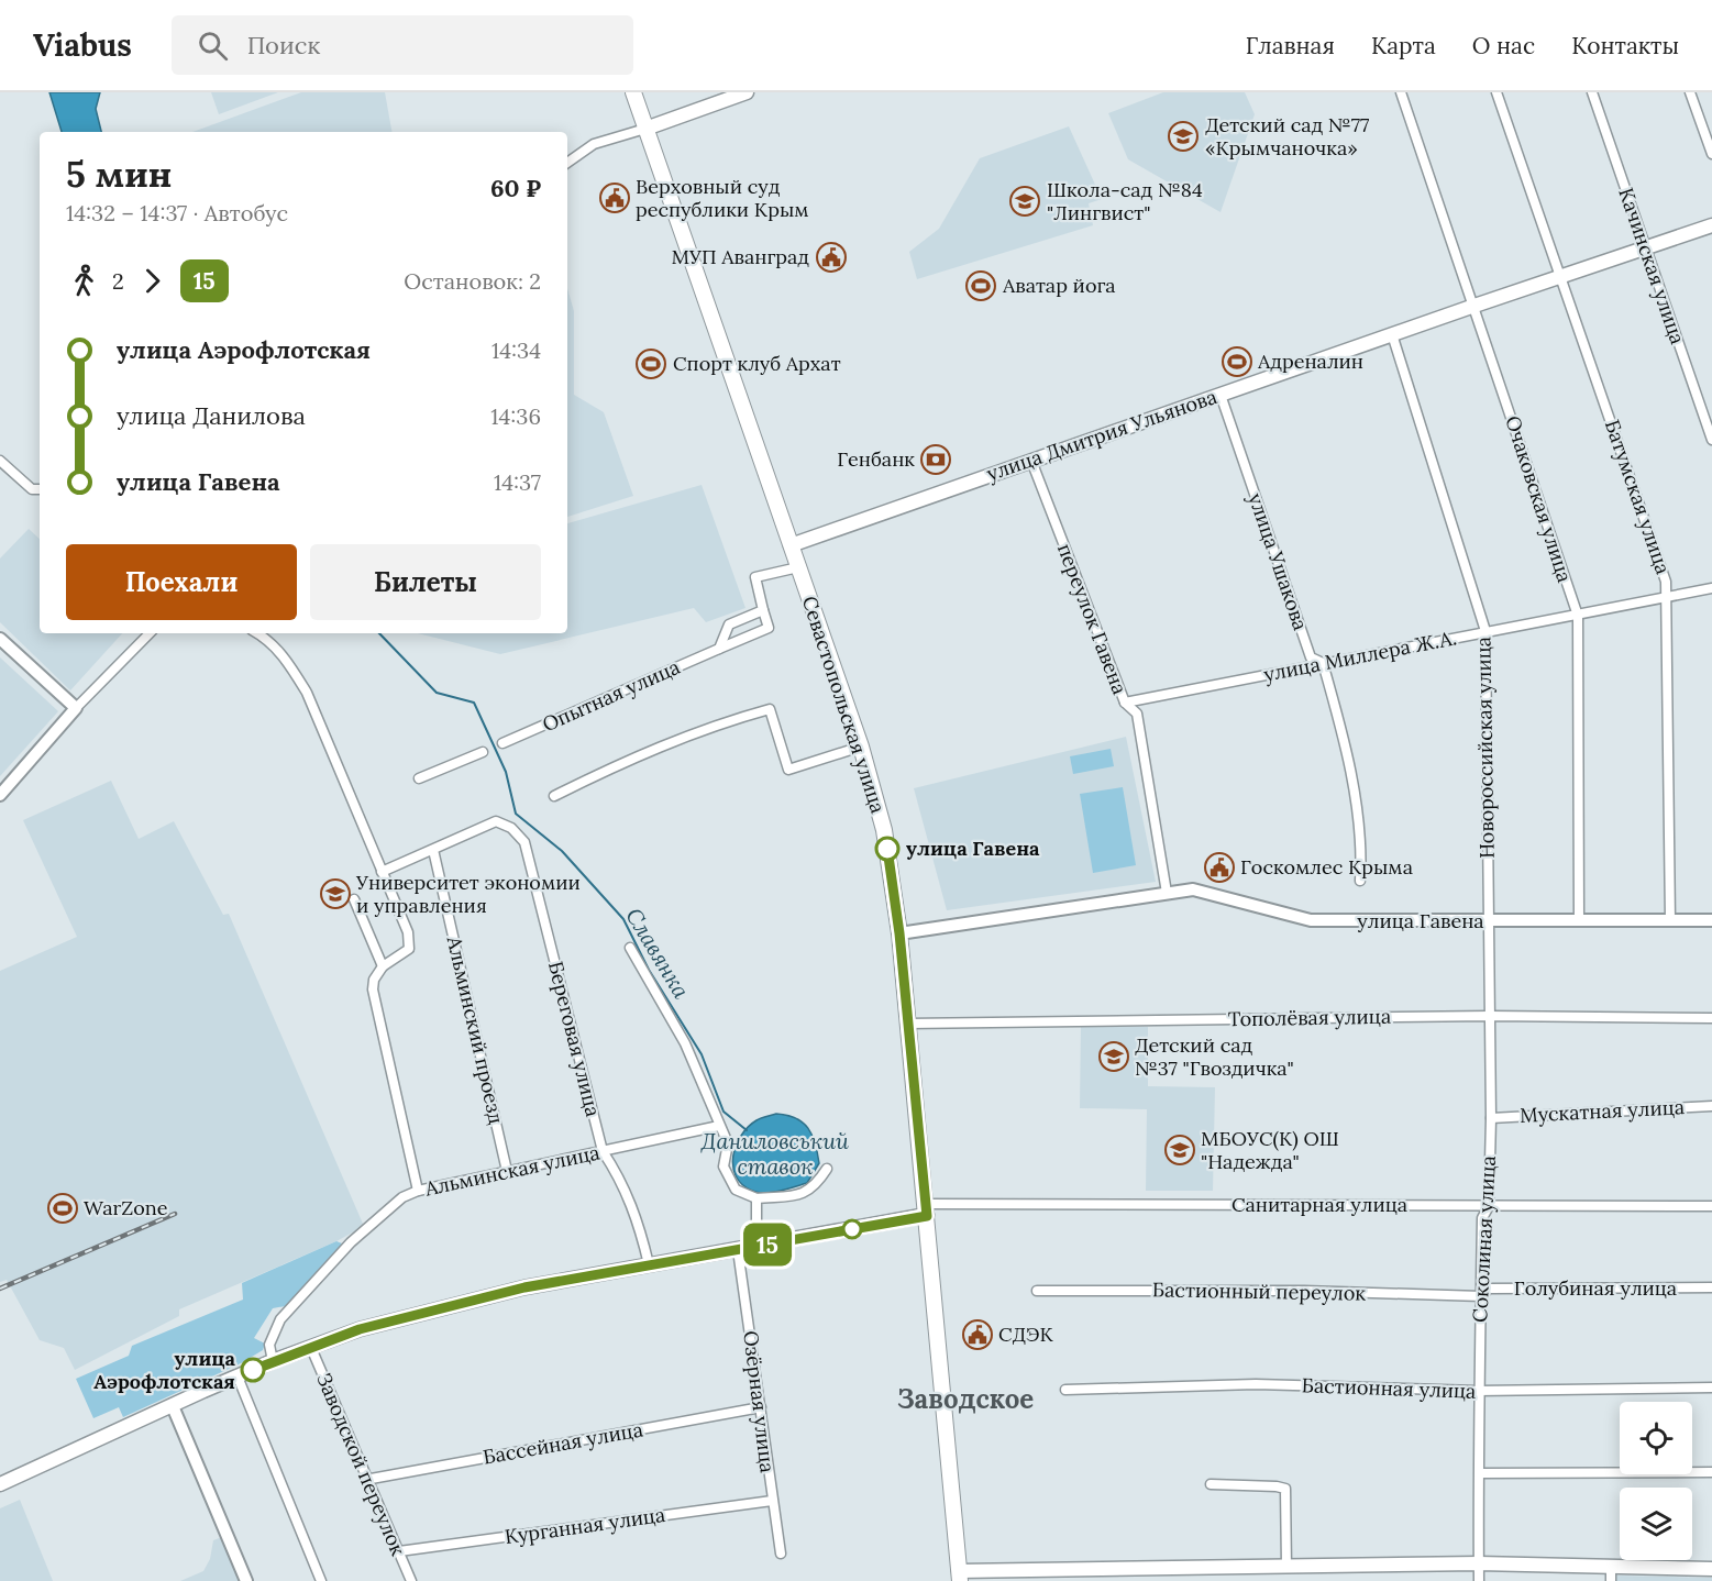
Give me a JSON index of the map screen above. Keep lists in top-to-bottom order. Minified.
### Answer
{"streets":{"main road":["улица Дмитрия Ульянова","Севастопольская улица"],"street":["Качинская улица","Батумская улица","Очаковская улица","улица Ушакова","переулок Гавена","улица Миллера Ж.А.","Опытная улица","Новороссийская улица","улица Гавена","Тополёвая улица","Альминский проезд","Береговая улица","Мускатная улица","Альминская улица","Санитарная улица","Соколиная улица","Голубиная улица","Бастионный переулок","Бастионная улица","Озёрная улица","Бассейная улица","Заводской переулок","Курганная улица"]},"crossings":[["Качинская улица","улица Дмитрия Ульянова"],["улица Дмитрия Ульянова","Батумская улица"],["улица Дмитрия Ульянова","Очаковская улица"],["улица Дмитрия Ульянова","улица Ушакова"],["улица Дмитрия Ульянова","переулок Гавена"],["улица Дмитрия Ульянова","Севастопольская улица"],["улица Дмитрия Ульянова","Новороссийская улица"],["Батумская улица","улица Миллера Ж.А."],["Батумская улица","улица Гавена"],["Очаковская улица","улица Миллера Ж.А."],["Очаковская улица","улица Гавена"],["улица Ушакова","улица Миллера Ж.А."],["переулок Гавена","улица Миллера Ж.А."],["переулок Гавена","улица Гавена"],["улица Миллера Ж.А.","Новороссийская улица"],["Севастопольская улица","улица Гавена"],["Севастопольская улица","Тополёвая улица"],["Севастопольская улица","Санитарная улица"],["Новороссийская улица","улица Гавена"],["Новороссийская улица","Тополёвая улица"],["Новороссийская улица","Соколиная улица"],["Тополёвая улица","Соколиная улица"],["Альминский проезд","Береговая улица"],["Альминский проезд","Альминская улица"],["Береговая улица","Альминская улица"],["Мускатная улица","Соколиная улица"],["Санитарная улица","Соколиная улица"],["Соколиная улица","Голубиная улица"],["Соколиная улица","Бастионный переулок"],["Соколиная улица","Бастионная улица"],["Голубиная улица","Бастионный переулок"],["Озёрная улица","Бассейная улица"],["Озёрная улица","Курганная улица"],["Бассейная улица","Заводской переулок"],["Заводской переулок","Курганная улица"]],"districts":["Заводское"],"water":["Славянка","Даниловський ставок"],"places":{"school or university":["Детский сад №77 «Крымчаночка»","Школа-сад №84 \"Лингвист\"","Университет экономии и управления","Детский сад №37 \"Гвоздичка\"","МБОУС(К) ОШ \"Надежда\""],"public building":["Верховный суд республики Крым","МУП Аванград","Госкомлес Крыма","СДЭК"],"sports":["Аватар йога","Адреналин","Спорт клуб Архат","WarZone"],"bank":["Генбанк"],"other":["улица Гавена","улица Аэрофлотская"]},"lines":["bus line 15"],"page":{"header":"Viabus","search":"Поиск","nav":["Главная","Карта","О нас","Контакты"],"on_map":"15","heading":["5 мин","14:32 – 14:37 · Автобус","60 ₽"],"legs":["2","15","Остановок: 2"],"list":[{"name":"улица Аэрофлотская","value":"14:34"},{"name":"улица Данилова","value":"14:36"},{"name":"улица Гавена","value":"14:37"}],"buttons":["Поехали","Билеты"]}}
